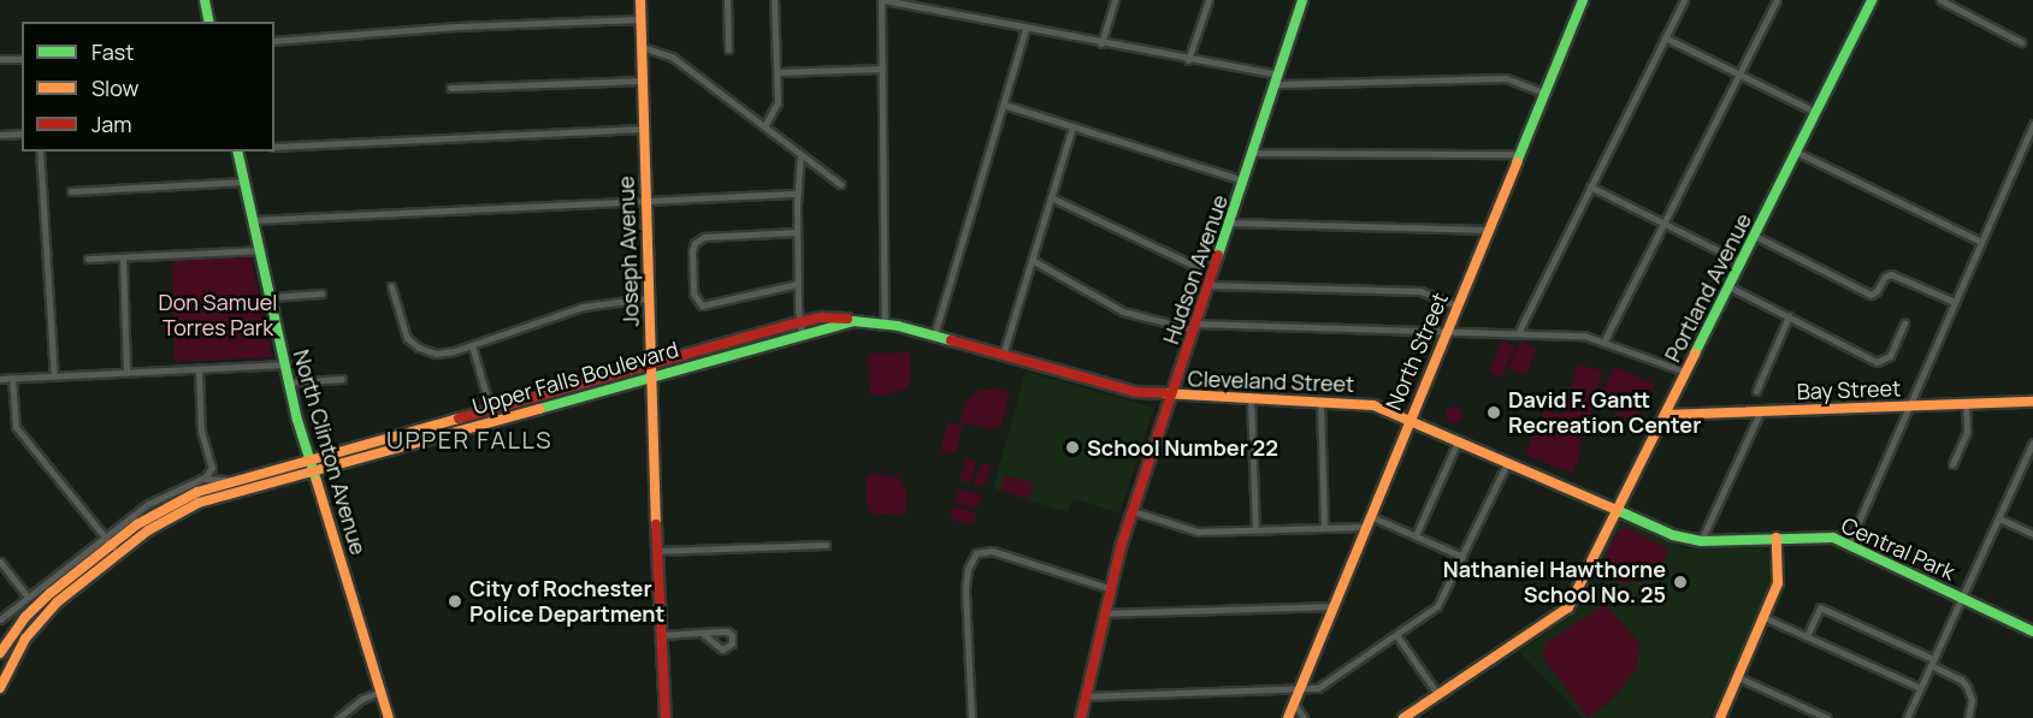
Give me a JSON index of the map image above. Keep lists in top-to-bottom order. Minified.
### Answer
{"streets":{"main road":["Joseph Avenue","Hudson Avenue","Portland Avenue","North Street","Upper Falls Boulevard","Cleveland Street","Bay Street","North Clinton Avenue","Central Park"]},"crossings":[["Joseph Avenue","Upper Falls Boulevard"],["Hudson Avenue","Upper Falls Boulevard"],["Hudson Avenue","Cleveland Street"],["Portland Avenue","Bay Street"],["Portland Avenue","Central Park"],["North Street","Cleveland Street"],["Upper Falls Boulevard","Cleveland Street"],["Upper Falls Boulevard","North Clinton Avenue"],["Cleveland Street","Central Park"]],"districts":["UPPER FALLS"],"parks":["Don Samuel Torres Park"],"places":["David F. Gantt Recreation Center","School Number 22","Nathaniel Hawthorne School No. 25","City of Rochester Police Department"],"legend":["Fast","Slow","Jam"]}
